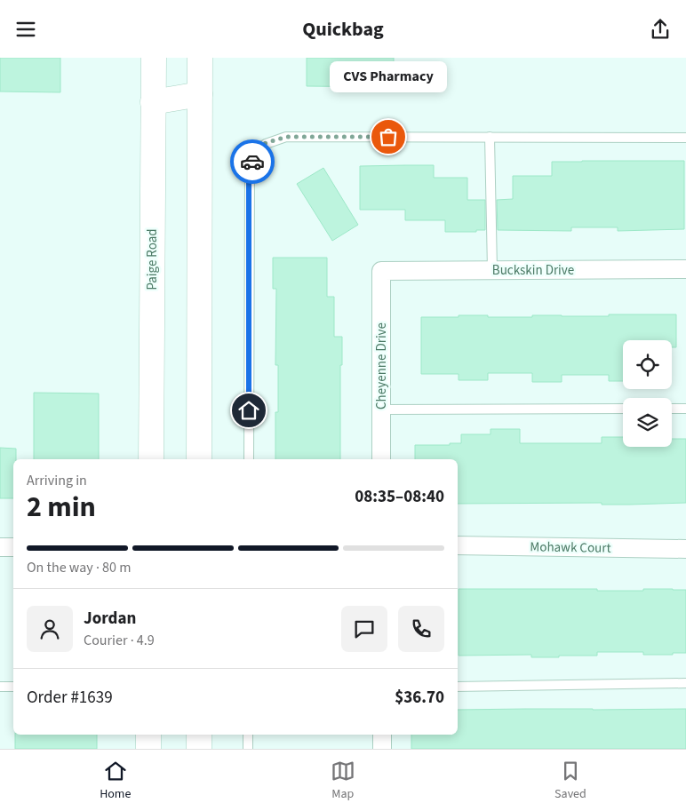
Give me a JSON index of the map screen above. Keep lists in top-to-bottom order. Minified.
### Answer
{"streets":{"main road":["Paige Road"],"street":["Buckskin Drive","Cheyenne Drive","Mohawk Court"]},"crossings":[["Buckskin Drive","Cheyenne Drive"]],"places":["CVS Pharmacy"],"page":{"header":"Quickbag","bubble":"CVS Pharmacy","heading":["2 min","Arriving in","08:35–08:40"],"panel":["Jordan","Courier · 4.9","Order #1639","$36.70"],"bar":"On the way · 80 m","tabs":["Home","Map","Saved"]}}
